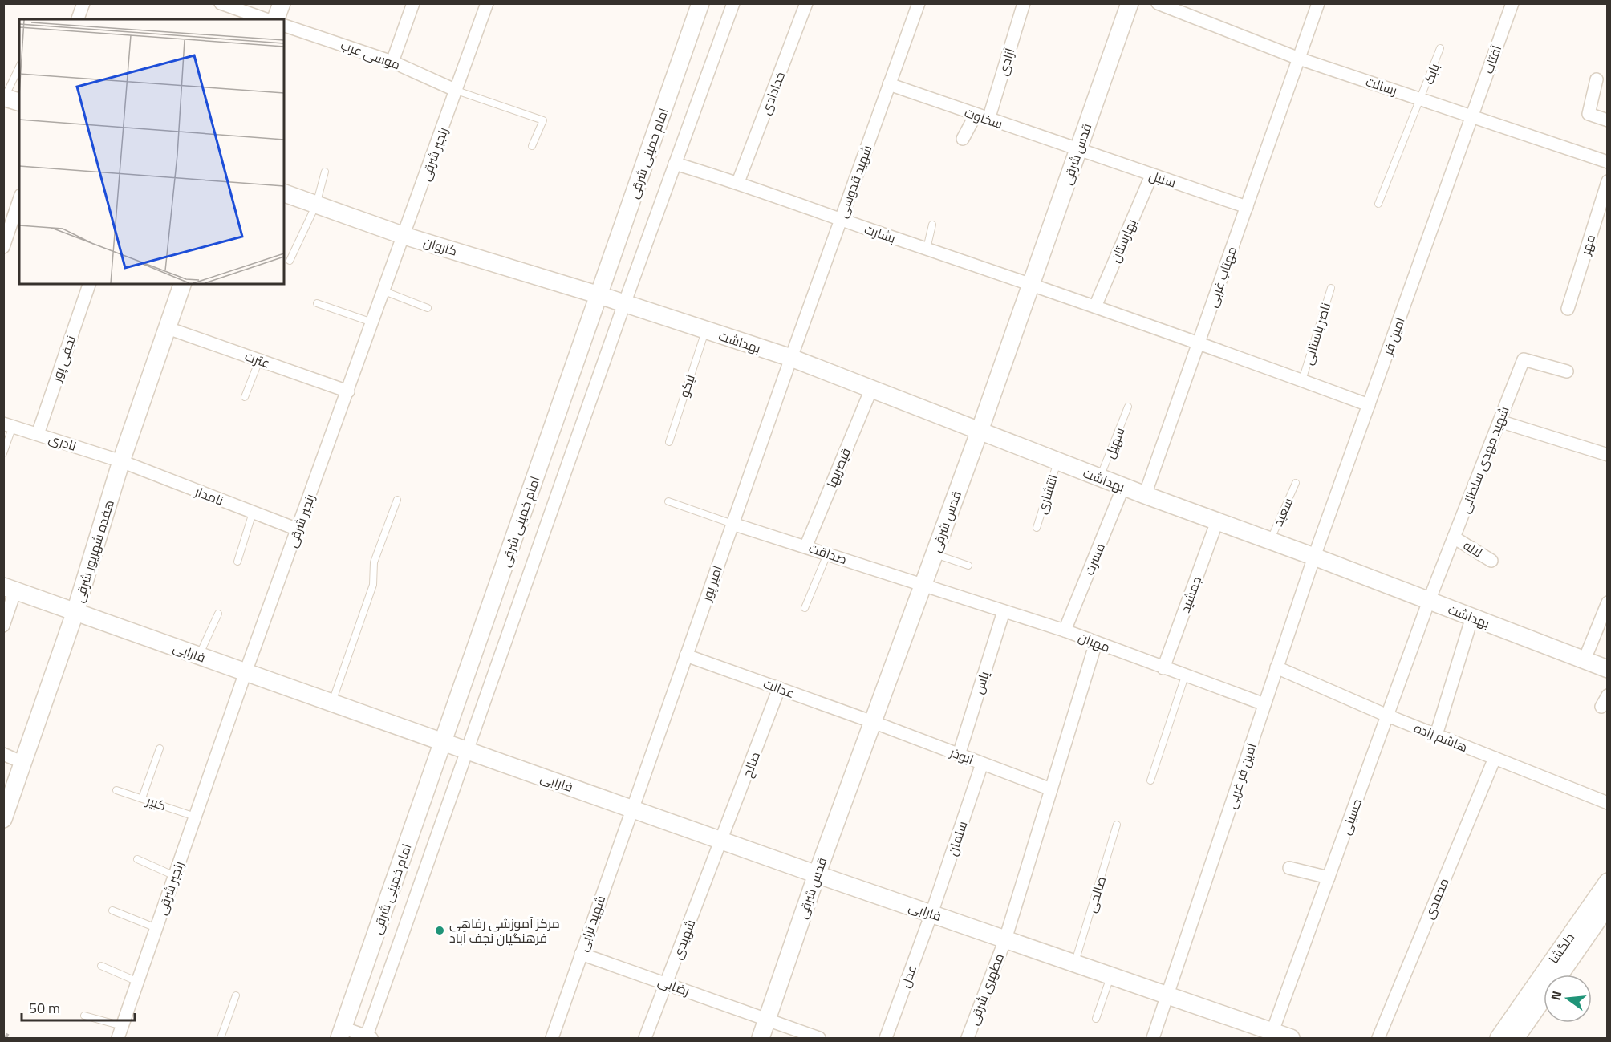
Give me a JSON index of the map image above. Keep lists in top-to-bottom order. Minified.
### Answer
{"streets":{"street":["موسی عرب","آفتاب","آزادی","رسالت","خدادادی","سخاوت","امام خمینی شرقی","رنجبر شرقی","قدس شرقی","سنبل","شهید قدوسی","بشارت","بهارستان","مهر","کاروان","مهتاب غربی","امین فر","بهداشت","نجفی پور","عترت","نادری","شهید مهدی سلطانی","قیصریها","نامدار","لاله","هفده شهریور شرقی","صداقت","مسرت","امیر پور","جمشید","مهران","فارابی","یاس","عدالت","هاشم زاده","ابوذر","صالح","امین فر غربی","حسینی","سلمان","محمدی","شهید ترابی","شهیدی","دلگشا","عدل","رضایی","مطهری شرقی"],"lane":["بابک","ناصر باستانی","نیکو","سهیل","انتشاری","سعید","کبیر","صالحی"]},"crossings":[["موسی عرب","رنجبر شرقی"],["آفتاب","رسالت"],["آفتاب","امین فر"],["آزادی","سخاوت"],["بابک","رسالت"],["رسالت","مهتاب غربی"],["رسالت","امین فر"],["خدادادی","بشارت"],["سخاوت","قدس شرقی"],["سخاوت","سنبل"],["سخاوت","شهید قدوسی"],["امام خمینی شرقی","کاروان"],["امام خمینی شرقی","بهداشت"],["امام خمینی شرقی","فارابی"],["رنجبر شرقی","کاروان"],["رنجبر شرقی","عترت"],["رنجبر شرقی","نامدار"],["رنجبر شرقی","فارابی"],["رنجبر شرقی","کبیر"],["قدس شرقی","سنبل"],["قدس شرقی","بشارت"],["قدس شرقی","بهداشت"],["قدس شرقی","صداقت"],["قدس شرقی","مهران"],["قدس شرقی","فارابی"],["قدس شرقی","عدالت"],["قدس شرقی","ابوذر"],["قدس شرقی","رضایی"],["سنبل","بهارستان"],["سنبل","مهتاب غربی"],["شهید قدوسی","بشارت"],["شهید قدوسی","بهداشت"],["شهید قدوسی","امیر پور"],["کاروان","بهداشت"],["مهتاب غربی","بهداشت"],["امین فر","بهداشت"],["امین فر","امین فر غربی"],["بهداشت","نیکو"],["بهداشت","سهیل"],["بهداشت","شهید مهدی سلطانی"],["بهداشت","قیصریها"],["بهداشت","انتشاری"],["بهداشت","سعید"],["بهداشت","مسرت"],["بهداشت","امیر پور"],["بهداشت","جمشید"],["بهداشت","امین فر غربی"],["بهداشت","حسینی"],["نجفی پور","نادری"],["عترت","هفده شهریور شرقی"],["نادری","نامدار"],["نادری","هفده شهریور شرقی"],["شهید مهدی سلطانی","لاله"],["شهید مهدی سلطانی","حسینی"],["قیصریها","صداقت"],["نامدار","هفده شهریور شرقی"],["هفده شهریور شرقی","فارابی"],["صداقت","امیر پور"],["صداقت","مهران"],["مسرت","مهران"],["امیر پور","فارابی"],["امیر پور","عدالت"],["امیر پور","شهید ترابی"],["جمشید","مهران"],["مهران","یاس"],["مهران","امین فر غربی"],["فارابی","صالح"],["فارابی","امین فر غربی"],["فارابی","حسینی"],["فارابی","سلمان"],["فارابی","صالحی"],["فارابی","شهید ترابی"],["فارابی","شهیدی"],["فارابی","عدل"],["فارابی","مطهری شرقی"],["یاس","ابوذر"],["عدالت","ابوذر"],["عدالت","صالح"],["هاشم زاده","امین فر غربی"],["هاشم زاده","حسینی"],["هاشم زاده","محمدی"],["ابوذر","سلمان"],["صالح","شهیدی"],["سلمان","عدل"],["شهید ترابی","رضایی"],["شهیدی","رضایی"]],"places":["مرکز آموزشی رفاهی فرهنگیان نجف آباد"],"scale_bar":"50 m","north":"left"}
